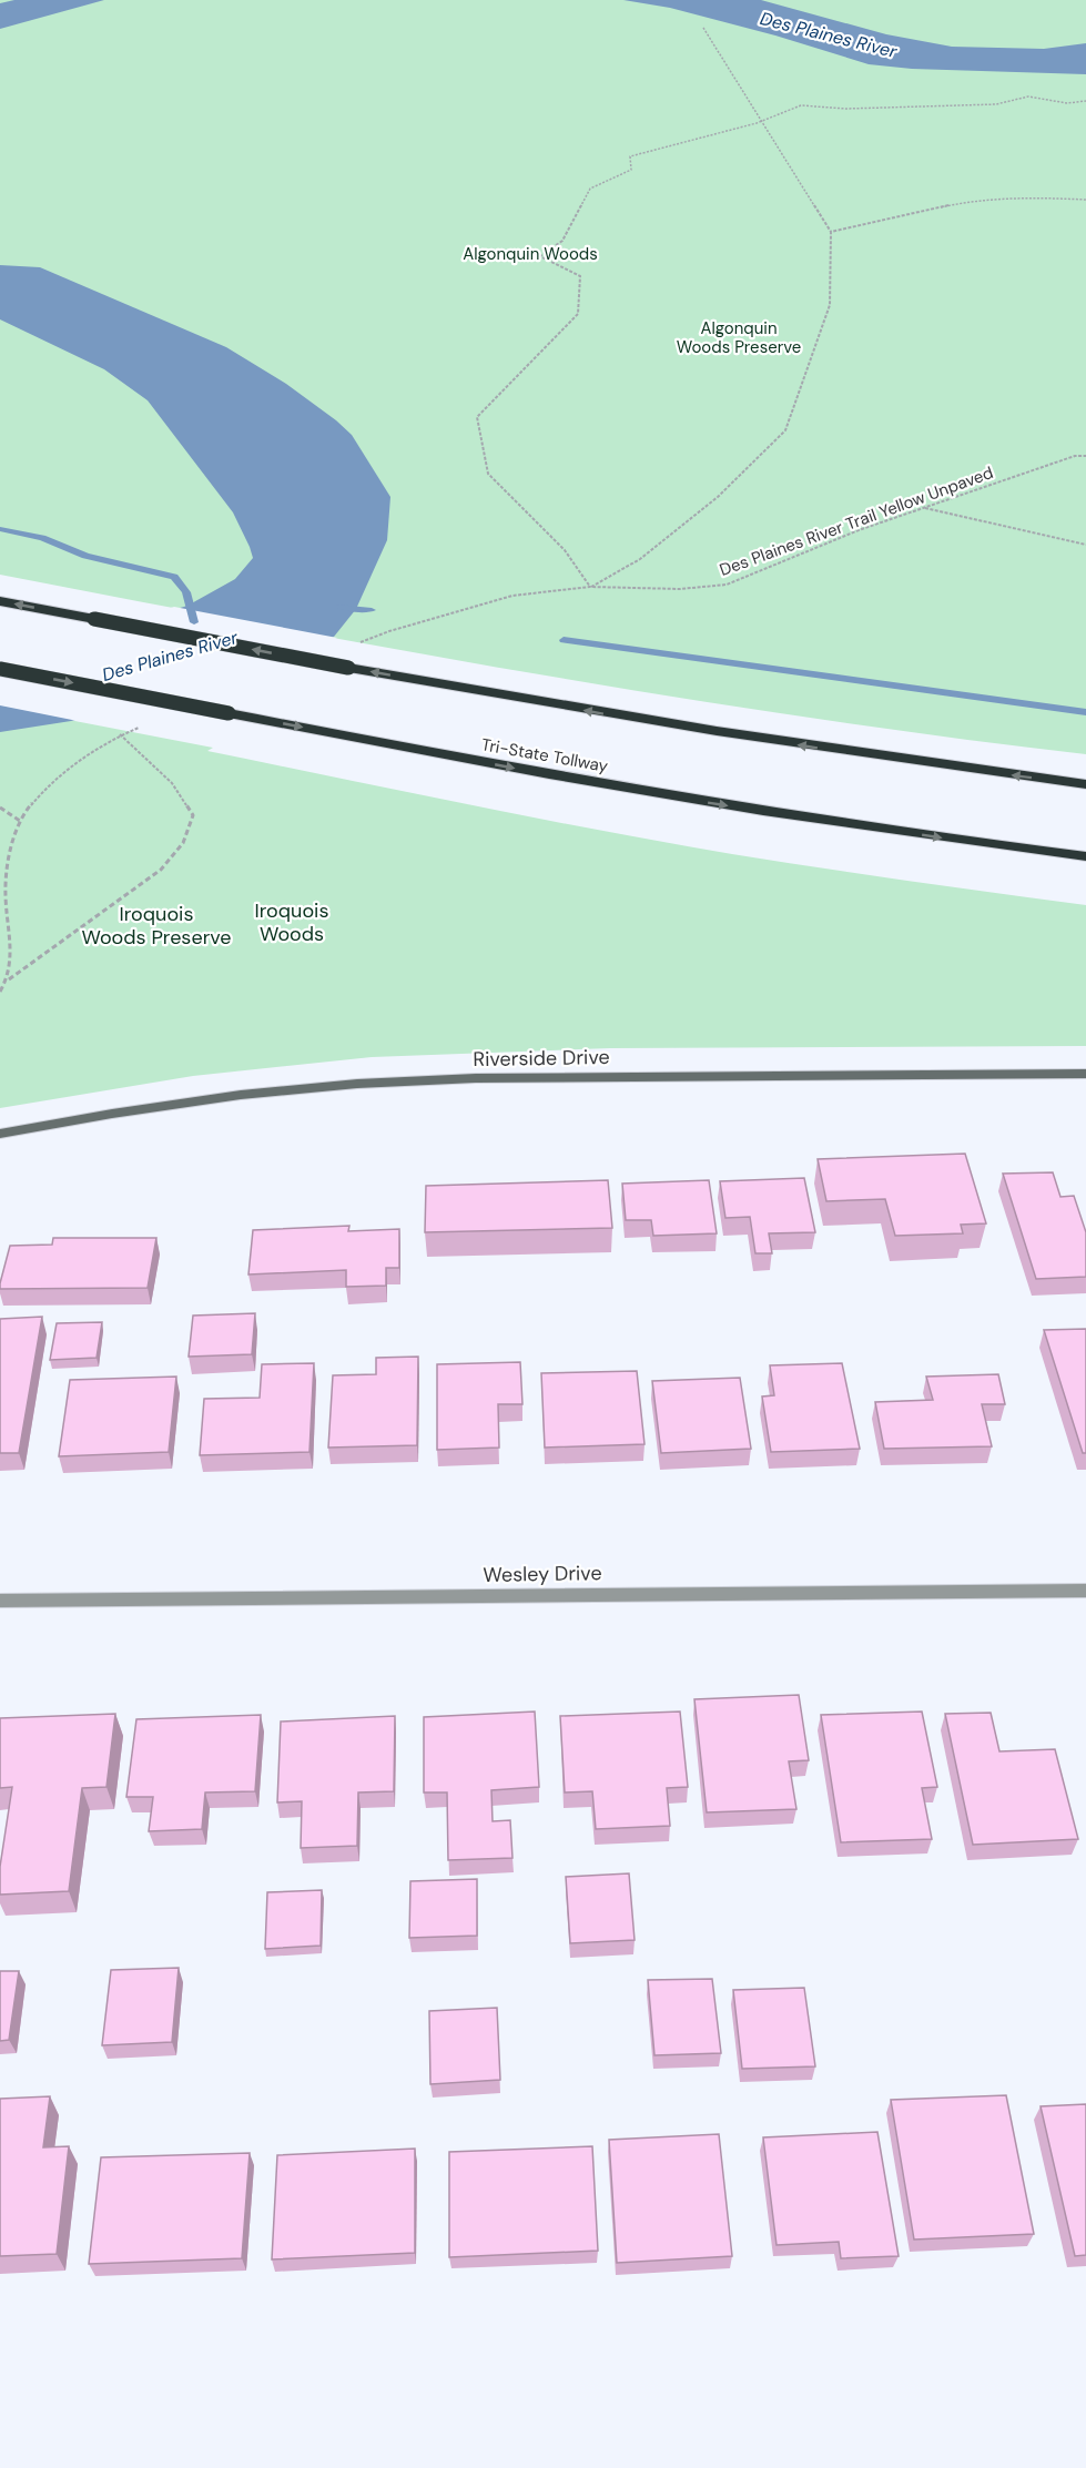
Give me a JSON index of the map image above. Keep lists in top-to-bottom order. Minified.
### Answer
{"streets":{"highway":["Tri-State Tollway"],"main road":["Riverside Drive"],"street":["Wesley Drive"],"path":["Des Plaines River Trail Yellow Unpaved"]},"water":["Des Plaines River"],"parks":["Algonquin Woods","Algonquin Woods Preserve","Iroquois Woods","Iroquois Woods Preserve"]}
